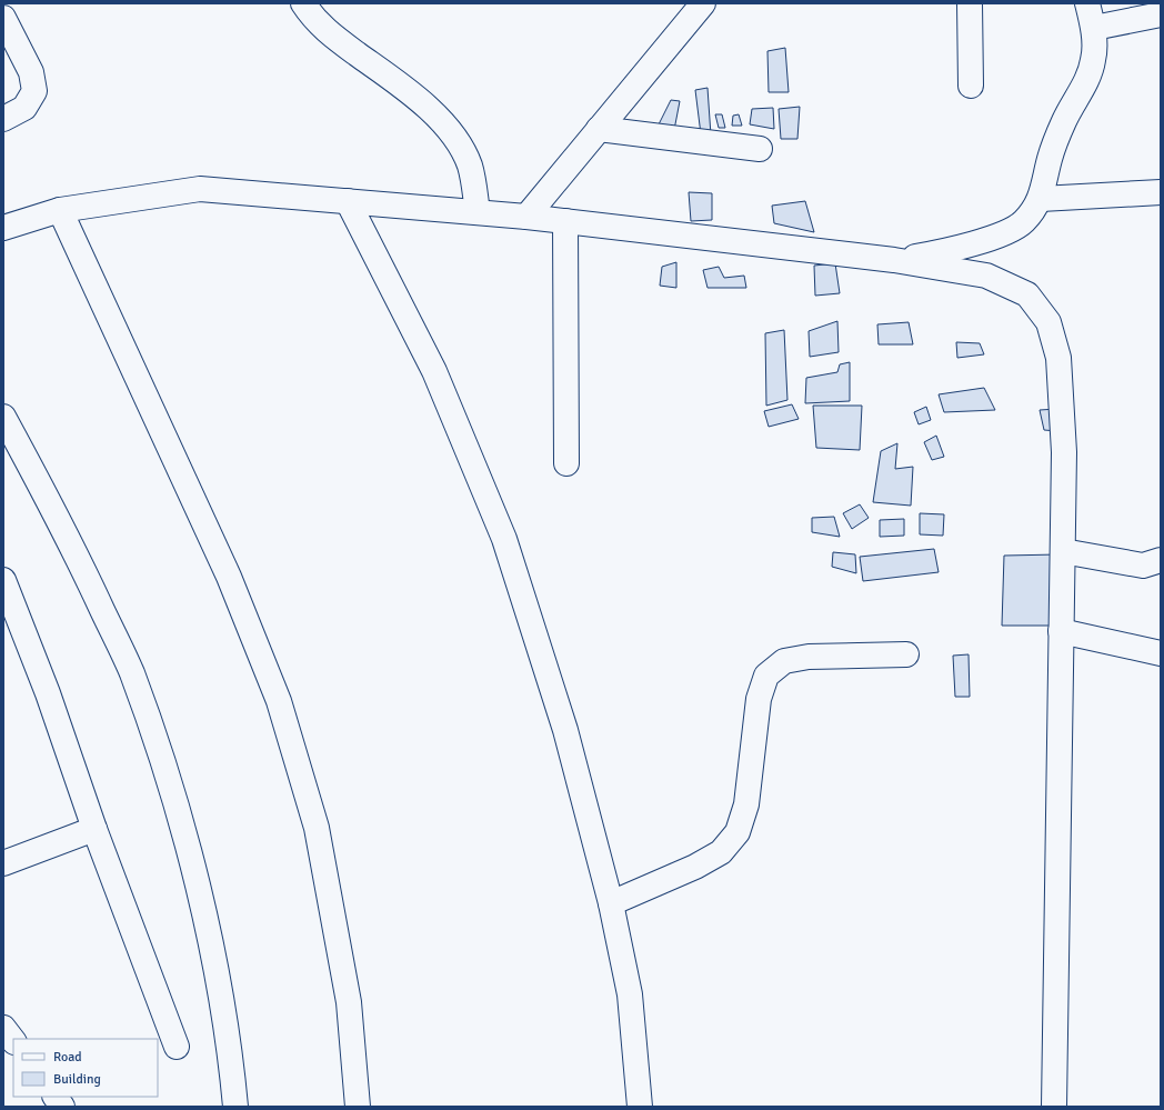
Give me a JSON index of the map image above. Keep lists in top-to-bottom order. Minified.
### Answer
{"legend":["Road","Building"]}
